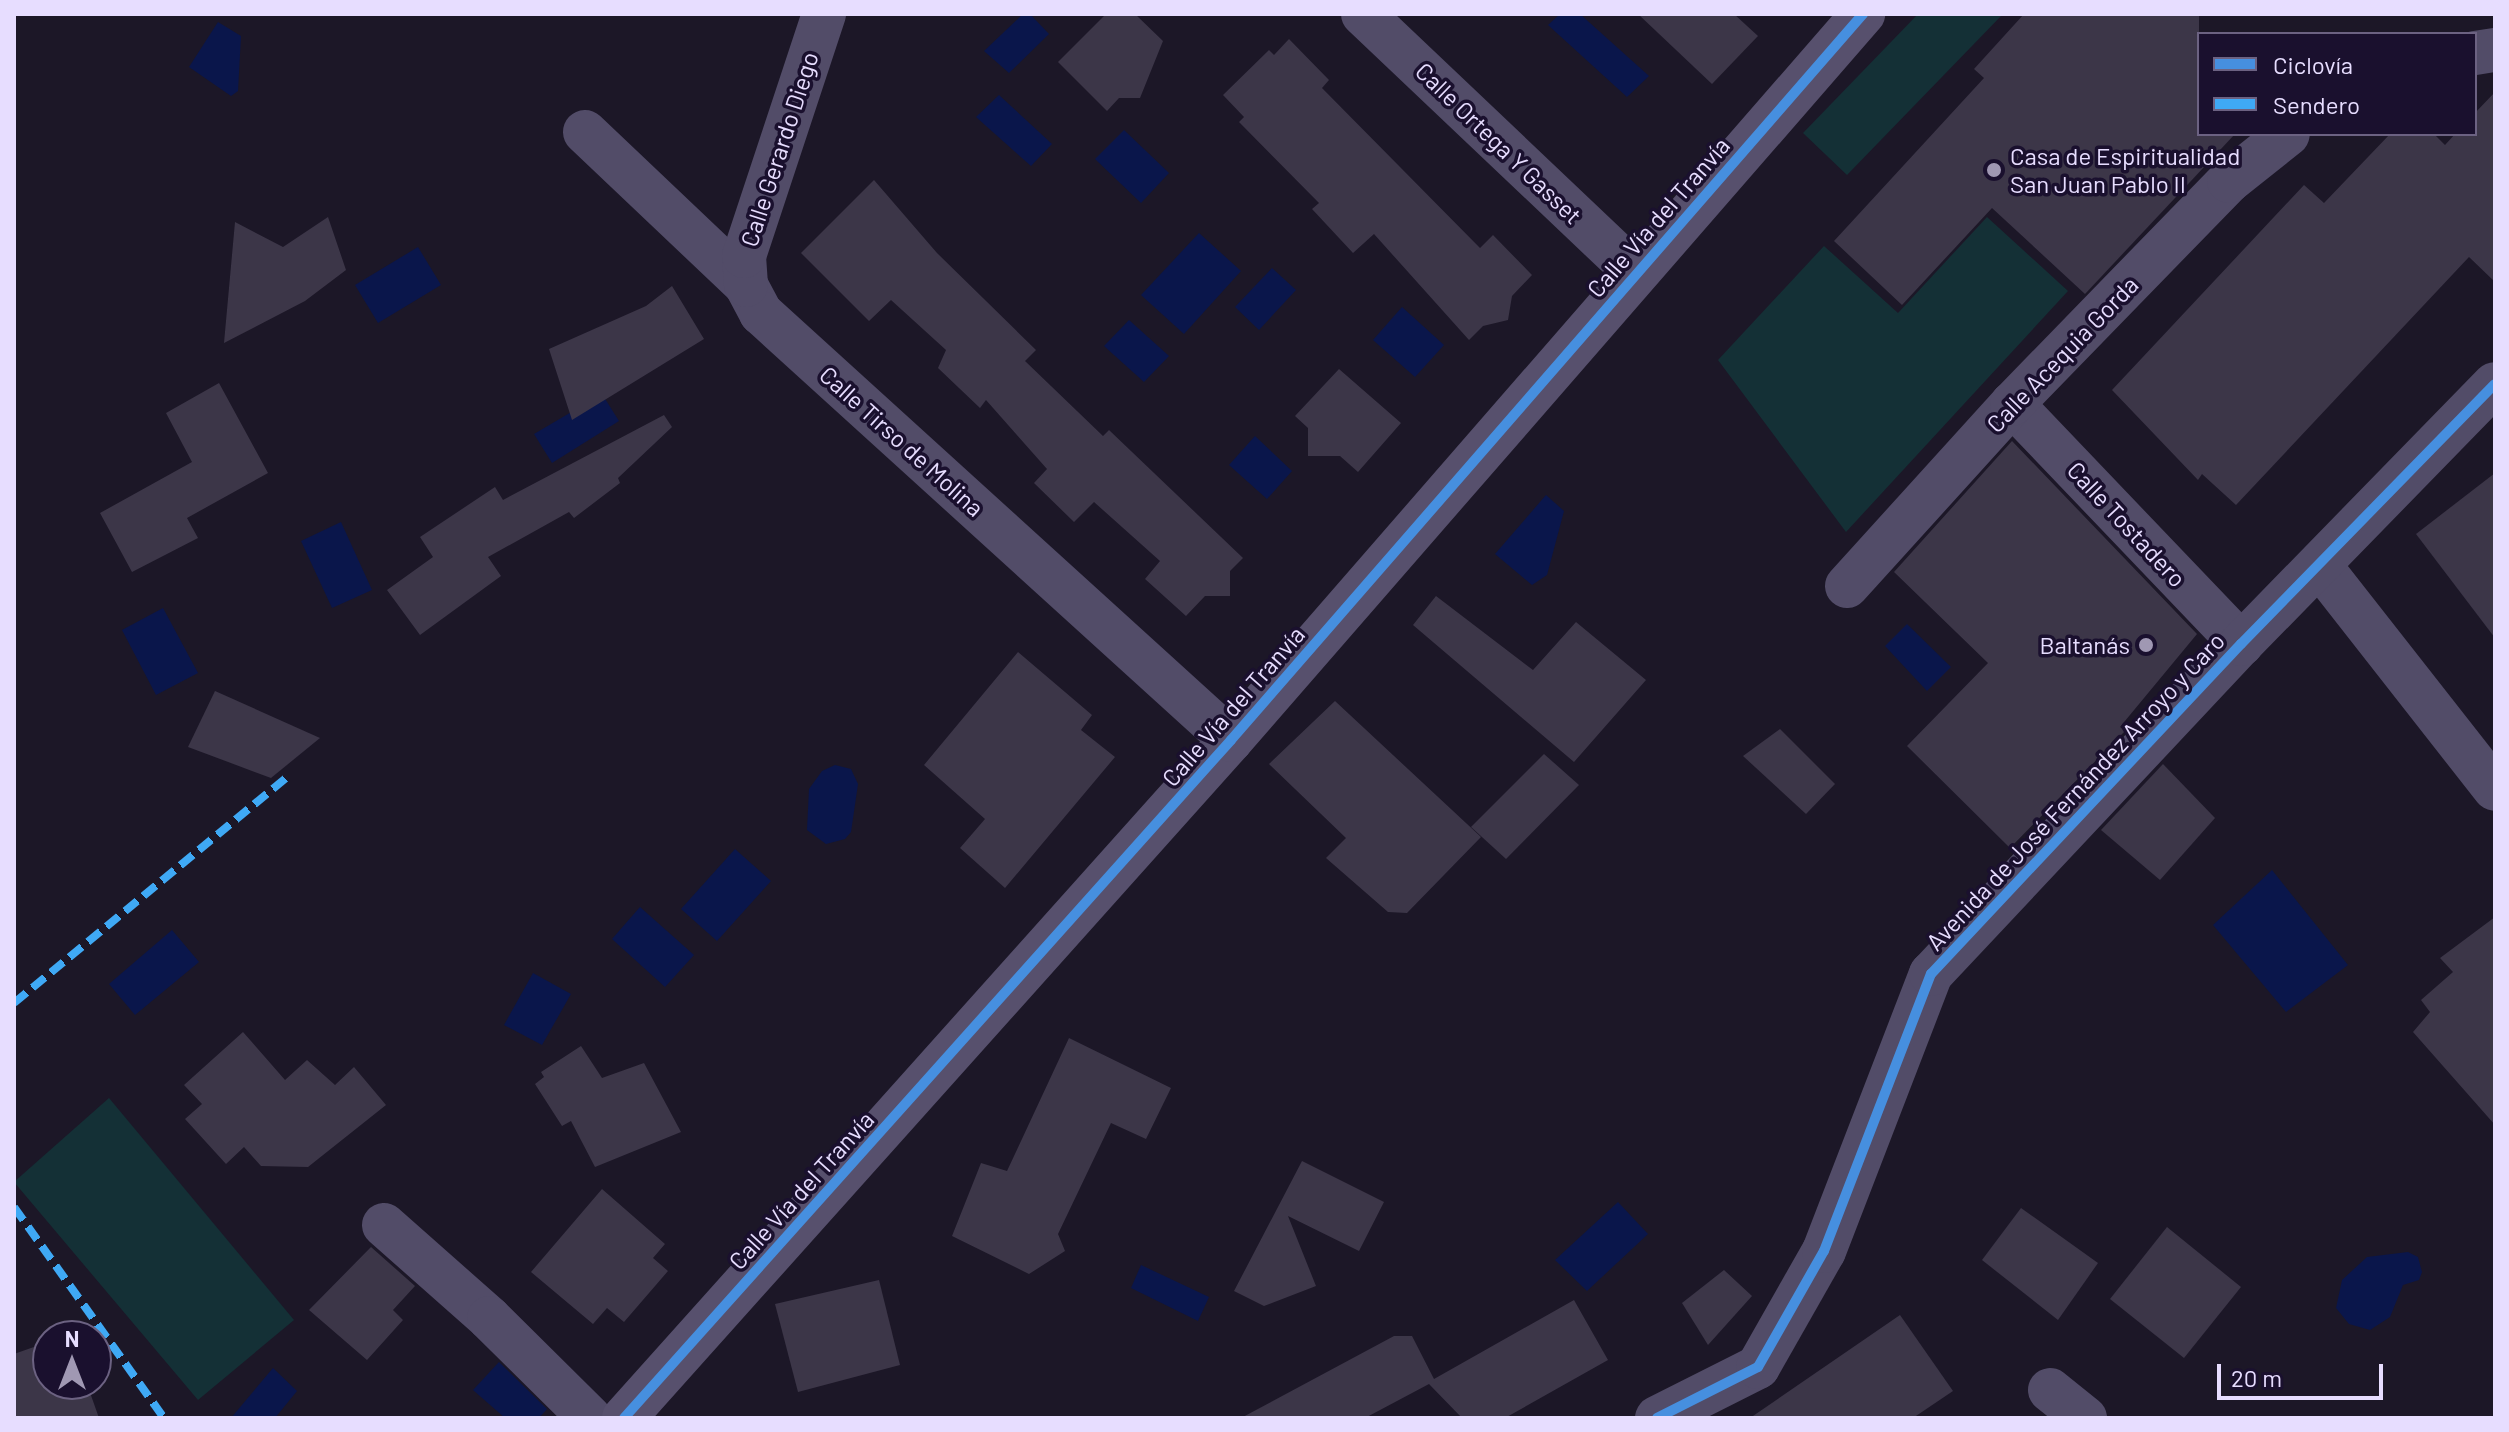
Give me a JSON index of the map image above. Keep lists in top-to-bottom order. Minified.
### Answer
{"streets":{"street":["Calle Ortega Y Gasset","Calle Gerardo Diego","Calle Vía del Tranvía","Calle Acequia Gorda","Calle Tirso de Molina","Calle Tostadero","Avenida de José Fernández Arroyo y Caro"]},"crossings":[["Calle Ortega Y Gasset","Calle Vía del Tranvía"],["Calle Gerardo Diego","Calle Tirso de Molina"],["Calle Vía del Tranvía","Calle Tirso de Molina"],["Calle Acequia Gorda","Calle Tostadero"],["Calle Tostadero","Avenida de José Fernández Arroyo y Caro"]],"places":["Casa de Espiritualidad San Juan Pablo II","Baltanás"],"legend":["Ciclovía","Sendero"],"scale_bar":"20 m","north":"top"}
